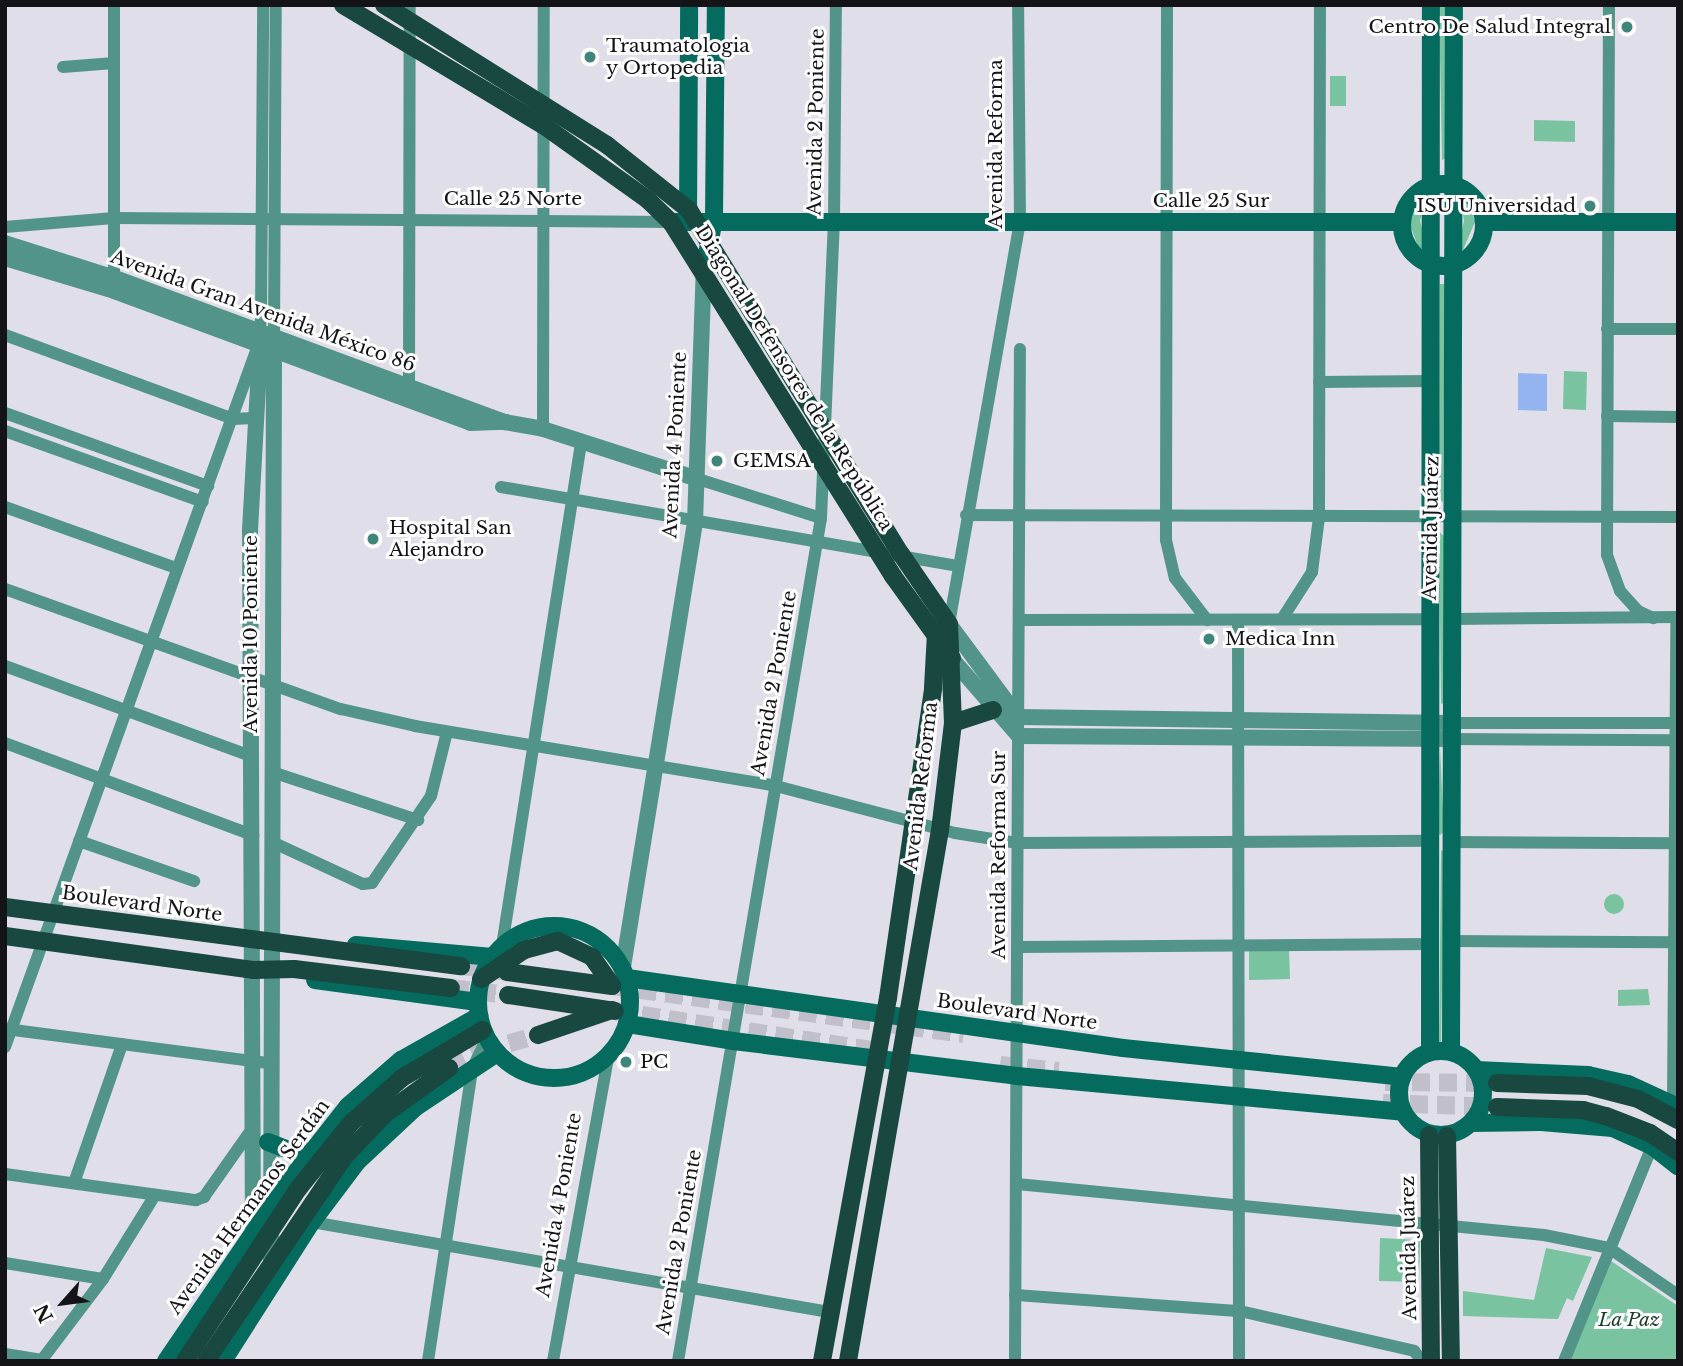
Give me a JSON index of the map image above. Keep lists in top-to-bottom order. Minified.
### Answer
{"streets":{"main road":["Avenida Reforma","Calle 25 Norte","Calle 25 Sur","Diagonal Defensores de la República","Avenida 4 Poniente","Avenida Juárez","Boulevard Norte","Avenida Hermanos Serdán"],"street":["Avenida 2 Poniente","Avenida Gran Avenida México 86","Avenida 10 Poniente","Avenida Reforma Sur"]},"crossings":[["Avenida 2 Poniente","Calle 25 Norte"],["Avenida 2 Poniente","Avenida Gran Avenida México 86"],["Avenida 2 Poniente","Diagonal Defensores de la República"],["Avenida 2 Poniente","Boulevard Norte"],["Avenida Reforma","Calle 25 Norte"],["Avenida Reforma","Calle 25 Sur"],["Avenida Reforma","Diagonal Defensores de la República"],["Avenida Reforma","Boulevard Norte"],["Calle 25 Norte","Calle 25 Sur"],["Calle 25 Norte","Diagonal Defensores de la República"],["Calle 25 Norte","Avenida 10 Poniente"],["Avenida Gran Avenida México 86","Avenida 4 Poniente"],["Avenida Gran Avenida México 86","Avenida 10 Poniente"],["Diagonal Defensores de la República","Avenida 4 Poniente"],["Diagonal Defensores de la República","Avenida Reforma Sur"],["Avenida 4 Poniente","Boulevard Norte"],["Avenida 4 Poniente","Avenida Hermanos Serdán"],["Avenida Juárez","Boulevard Norte"],["Avenida 10 Poniente","Boulevard Norte"],["Avenida 10 Poniente","Avenida Hermanos Serdán"],["Avenida Reforma Sur","Boulevard Norte"],["Boulevard Norte","Avenida Hermanos Serdán"]],"parks":["La Paz"],"places":["Centro De Salud Integral","Traumatologia y Ortopedia","ISU Universidad","GEMSA","Hospital San Alejandro","Medica Inn","PC"],"north":"bottom left"}
